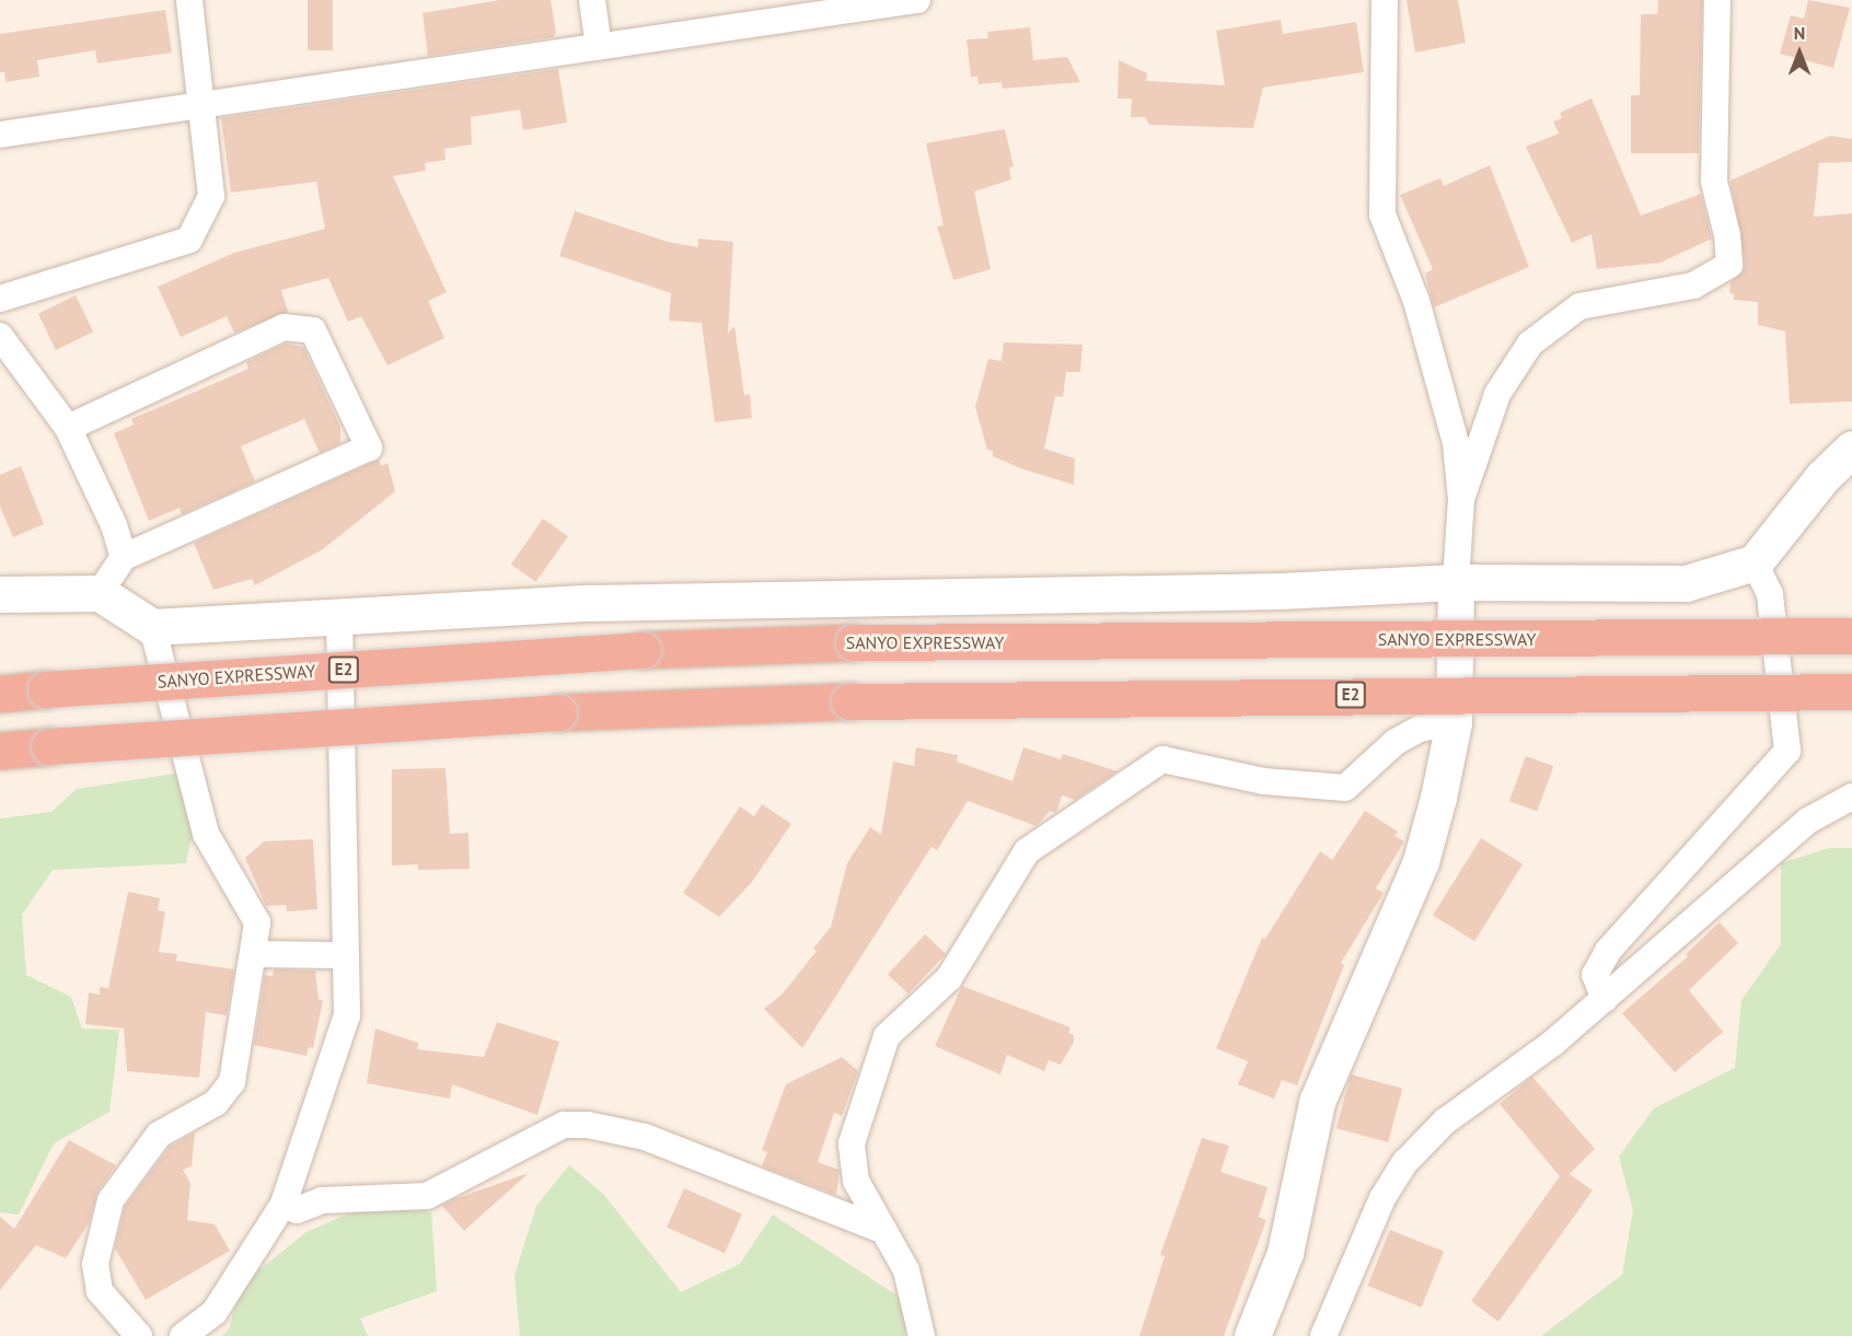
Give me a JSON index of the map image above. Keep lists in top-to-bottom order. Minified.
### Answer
{"streets":{"highway":["SANYO EXPRESSWAY","E2"]},"north":"top"}
